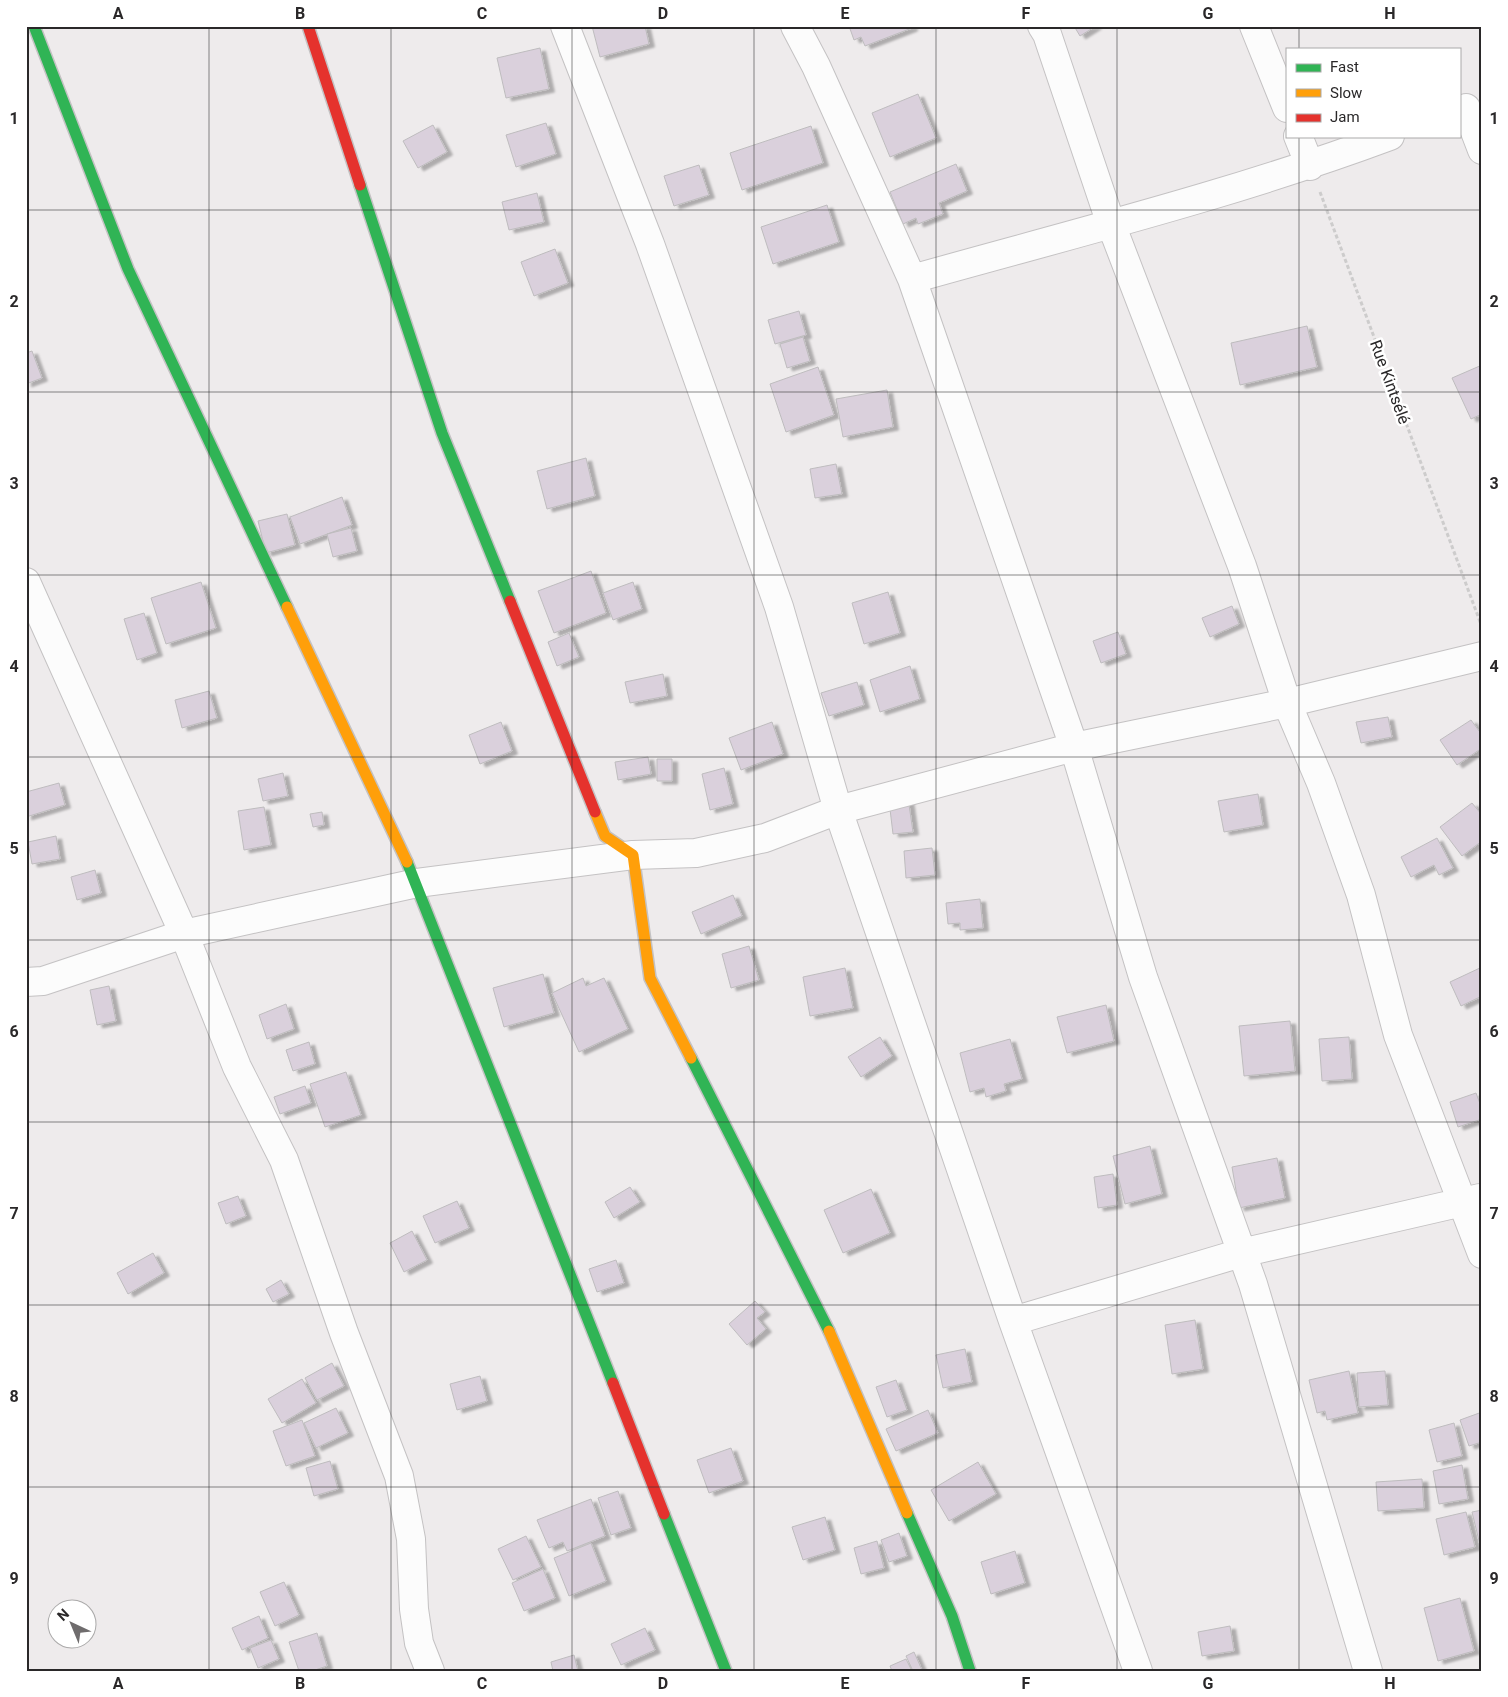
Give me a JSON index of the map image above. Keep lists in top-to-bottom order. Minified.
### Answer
{"streets":{"path":["Rue Kintsélé"]},"legend":["Fast","Slow","Jam"],"north":"top left","grid":{"columns":["A","B","C","D","E","F","G","H"],"rows":["1","2","3","4","5","6","7","8","9"]}}
